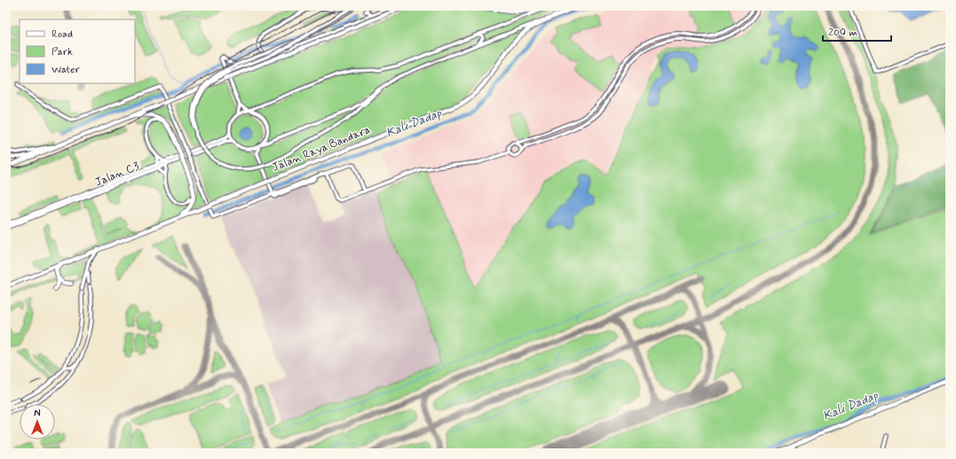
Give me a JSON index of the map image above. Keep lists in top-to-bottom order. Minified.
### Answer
{"streets":{"main road":["Jalan Raya Bandara"],"street":["Jalan C3"]},"crossings":[["Jalan Raya Bandara","Jalan C3"]],"water":["Kali Dadap"],"legend":["Road","Park","Water"],"scale_bar":"200 m","north":"top"}
